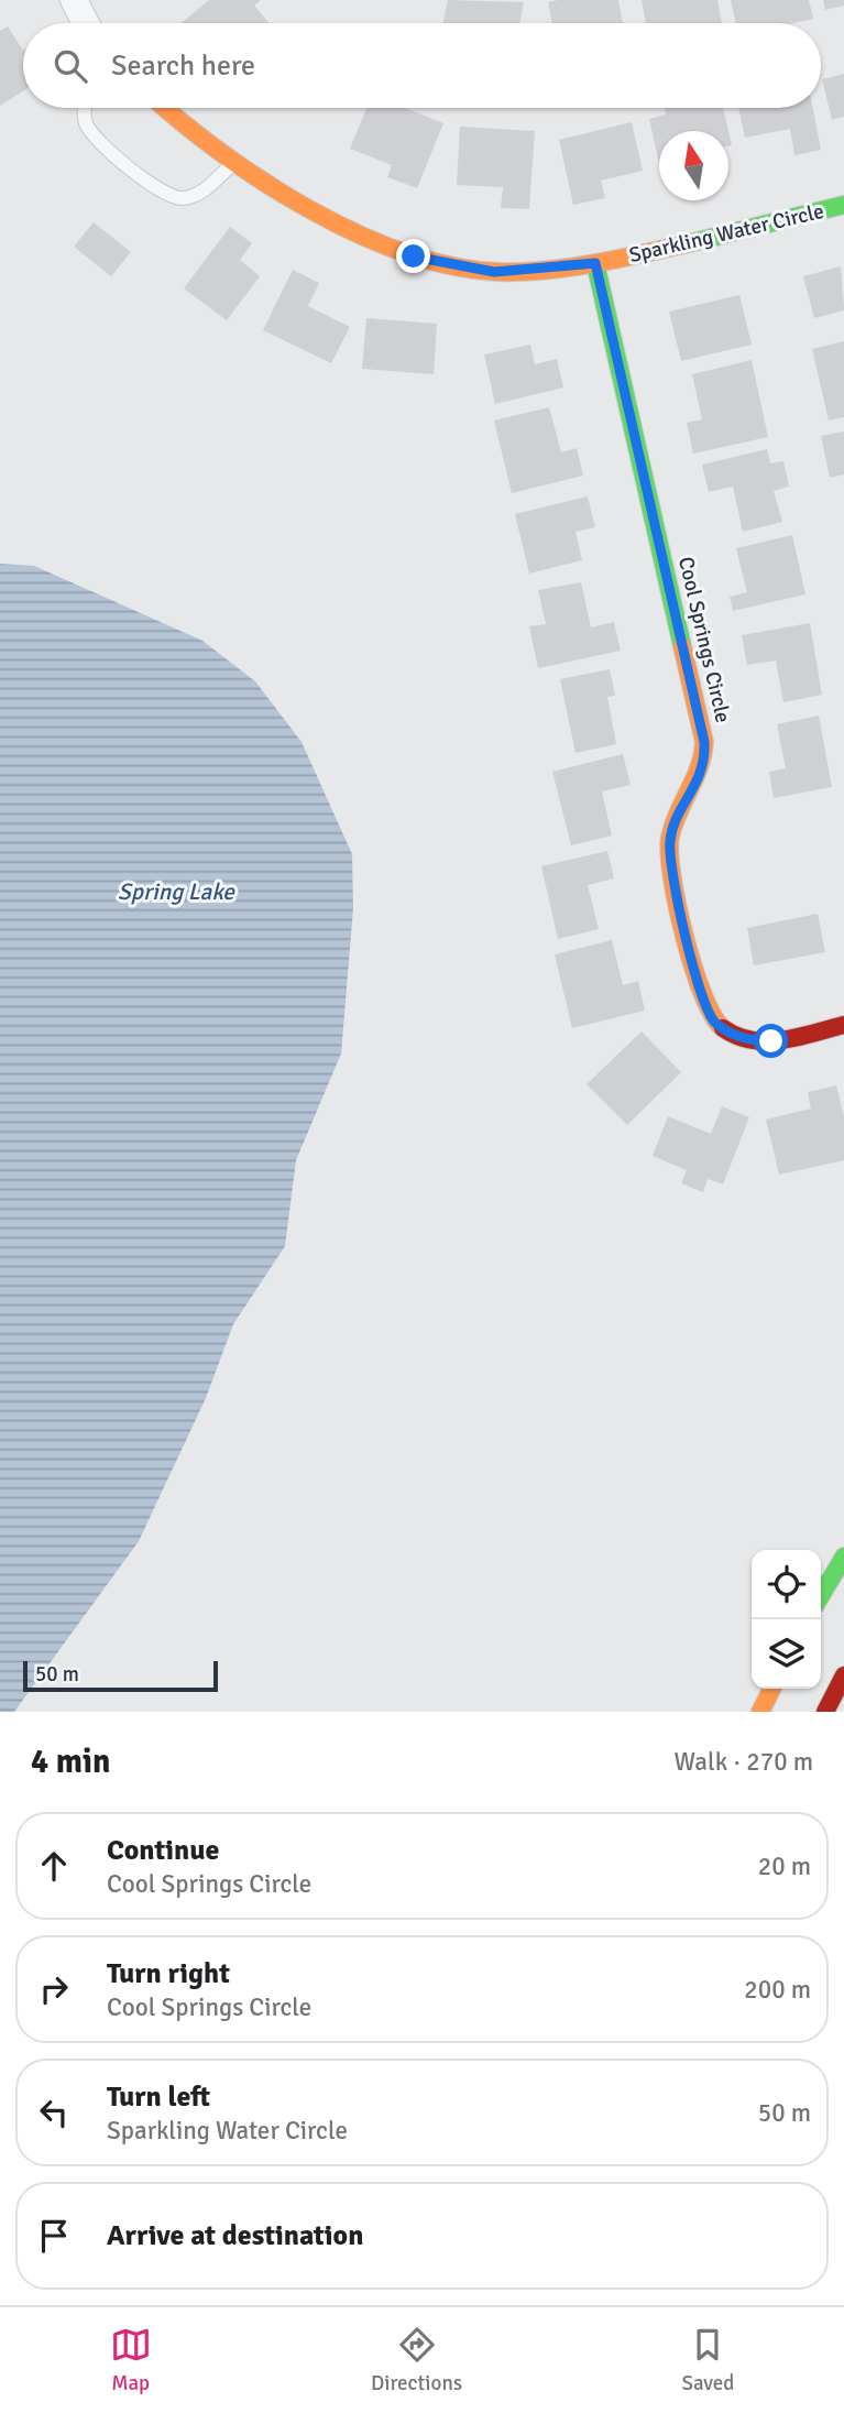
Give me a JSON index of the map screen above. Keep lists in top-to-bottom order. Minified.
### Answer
{"streets":{"street":["Sparkling Water Circle","Cool Springs Circle"]},"crossings":[["Sparkling Water Circle","Cool Springs Circle"]],"water":["Spring Lake"],"scale_bar":"50 m","north":"top","page":{"search":"Search here","scale":"50 m","heading":["4 min","Walk · 270 m"],"list":[["Continue","Cool Springs Circle","20 m"],["Turn right","Cool Springs Circle","200 m"],["Turn left","Sparkling Water Circle","50 m"],"Arrive at destination"],"nav":["Map","Directions","Saved"]}}
